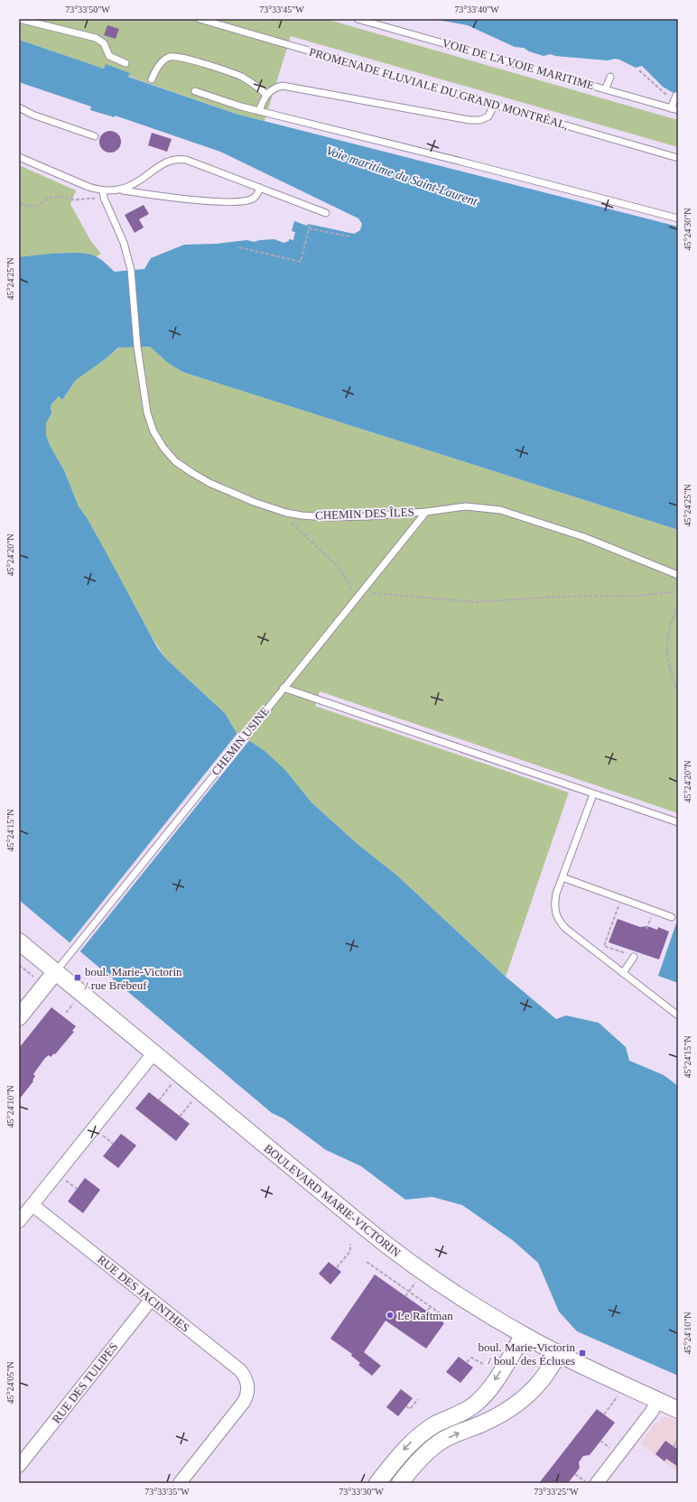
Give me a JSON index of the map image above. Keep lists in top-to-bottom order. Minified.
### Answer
{"streets":{"street":["BOULEVARD MARIE-VICTORIN","RUE DES JACINTHES","RUE DES TULIPES"],"lane":["VOIE DE LA VOIE MARITIME","PROMENADE FLUVIALE DU GRAND MONTRÉAL,","CHEMIN DES ÎLES","CHEMIN USINE"]},"crossings":[["CHEMIN DES ÎLES","CHEMIN USINE"],["CHEMIN USINE","BOULEVARD MARIE-VICTORIN"],["RUE DES JACINTHES","RUE DES TULIPES"]],"water":["Voie maritime du Saint-Laurent"],"places":{"transit":["boul. Marie-Victorin / rue Brébeuf","boul. Marie-Victorin / boul. des Écluses"],"other":["Le Raftman"]},"coordinates":["73°33'50\"W","73°33'45\"W","73°33'40\"W","45°24'30\"N","45°24'25\"N","45°24'20\"N","45°24'15\"N","45°24'10\"N","45°24'05\"N","73°33'35\"W","73°33'30\"W","73°33'25\"W"]}
